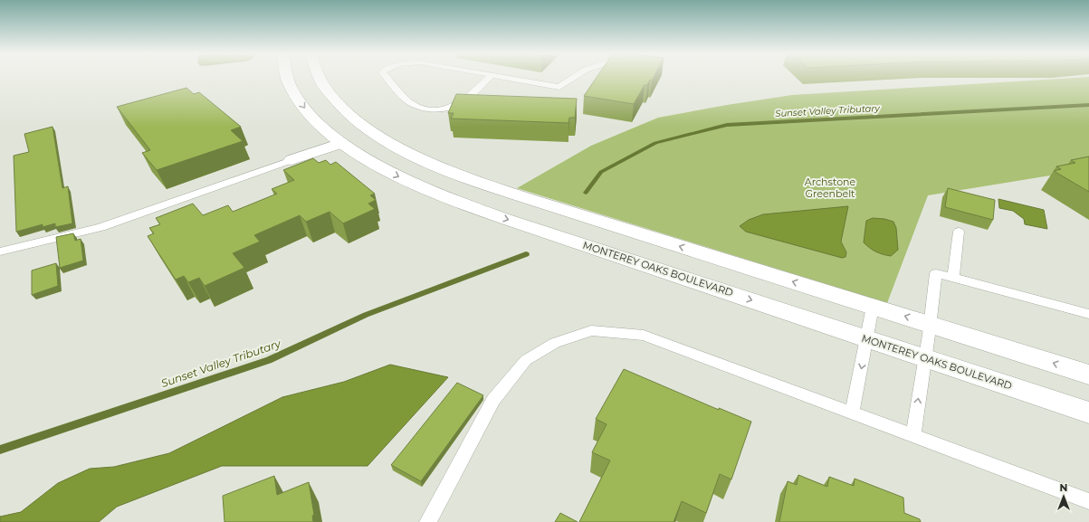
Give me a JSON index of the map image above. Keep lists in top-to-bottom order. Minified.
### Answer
{"streets":{"street":["MONTEREY OAKS BOULEVARD"]},"water":["Sunset Valley Tributary"],"parks":["Archstone Greenbelt"],"north":"top"}
